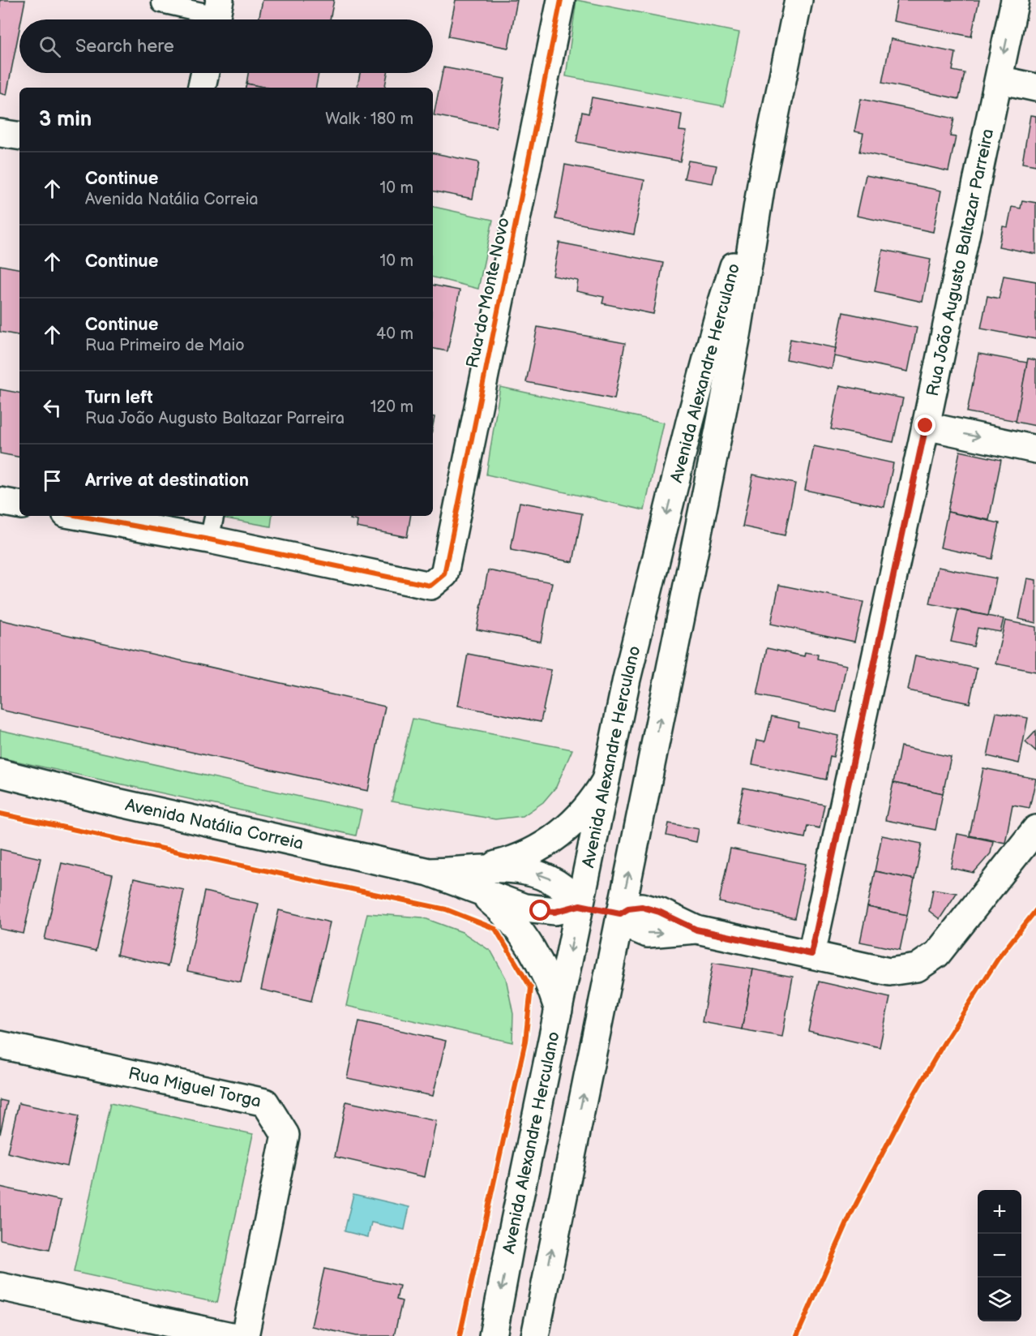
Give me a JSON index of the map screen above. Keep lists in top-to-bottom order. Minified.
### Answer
{"streets":{"street":["Rua João Augusto Baltazar Parreira","Rua do Monte Novo","Avenida Alexandre Herculano","Avenida Natália Correia","Rua Miguel Torga"]},"crossings":[["Avenida Alexandre Herculano","Avenida Natália Correia"]],"page":{"search":"Search here","heading":["3 min","Walk · 180 m"],"list":[["Continue","Avenida Natália Correia","10 m"],["Continue","10 m"],["Continue","Rua Primeiro de Maio","40 m"],["Turn left","Rua João Augusto Baltazar Parreira","120 m"],"Arrive at destination"],"map_buttons":["+","−"]}}
